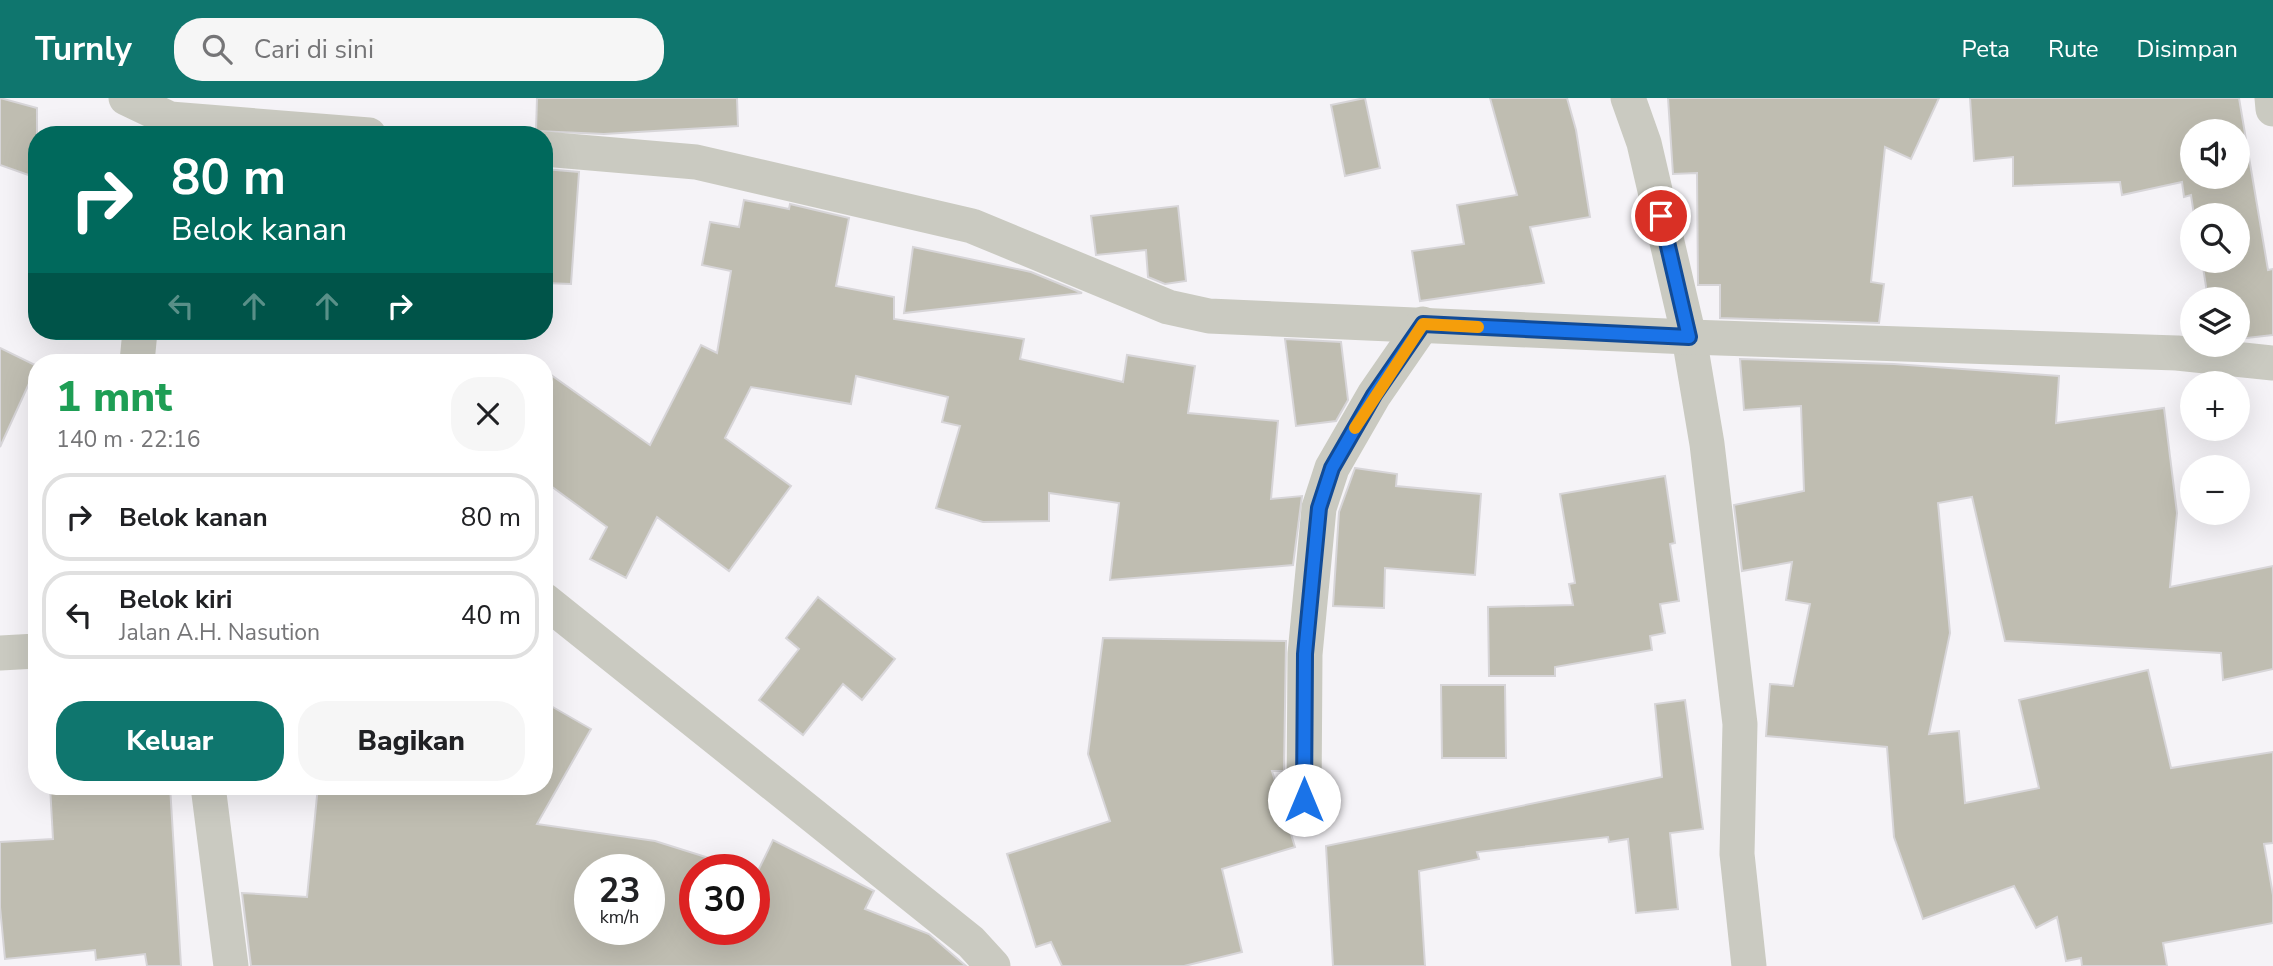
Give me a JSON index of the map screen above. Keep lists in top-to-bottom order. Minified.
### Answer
{"page":{"header":"Turnly","search":"Cari di sini","nav":["Peta","Rute","Disimpan"],"map_buttons":["+","−"],"turn":["80 m","Belok kanan"],"heading":["1 mnt","140 m · 22:16"],"list":[{"name":"Belok kanan","value":"80 m"},{"name":"Belok kiri","note":"Jalan A.H. Nasution","value":"40 m"}],"buttons":["Keluar","Bagikan"],"speed":"23 km/h","limit":"30"}}
